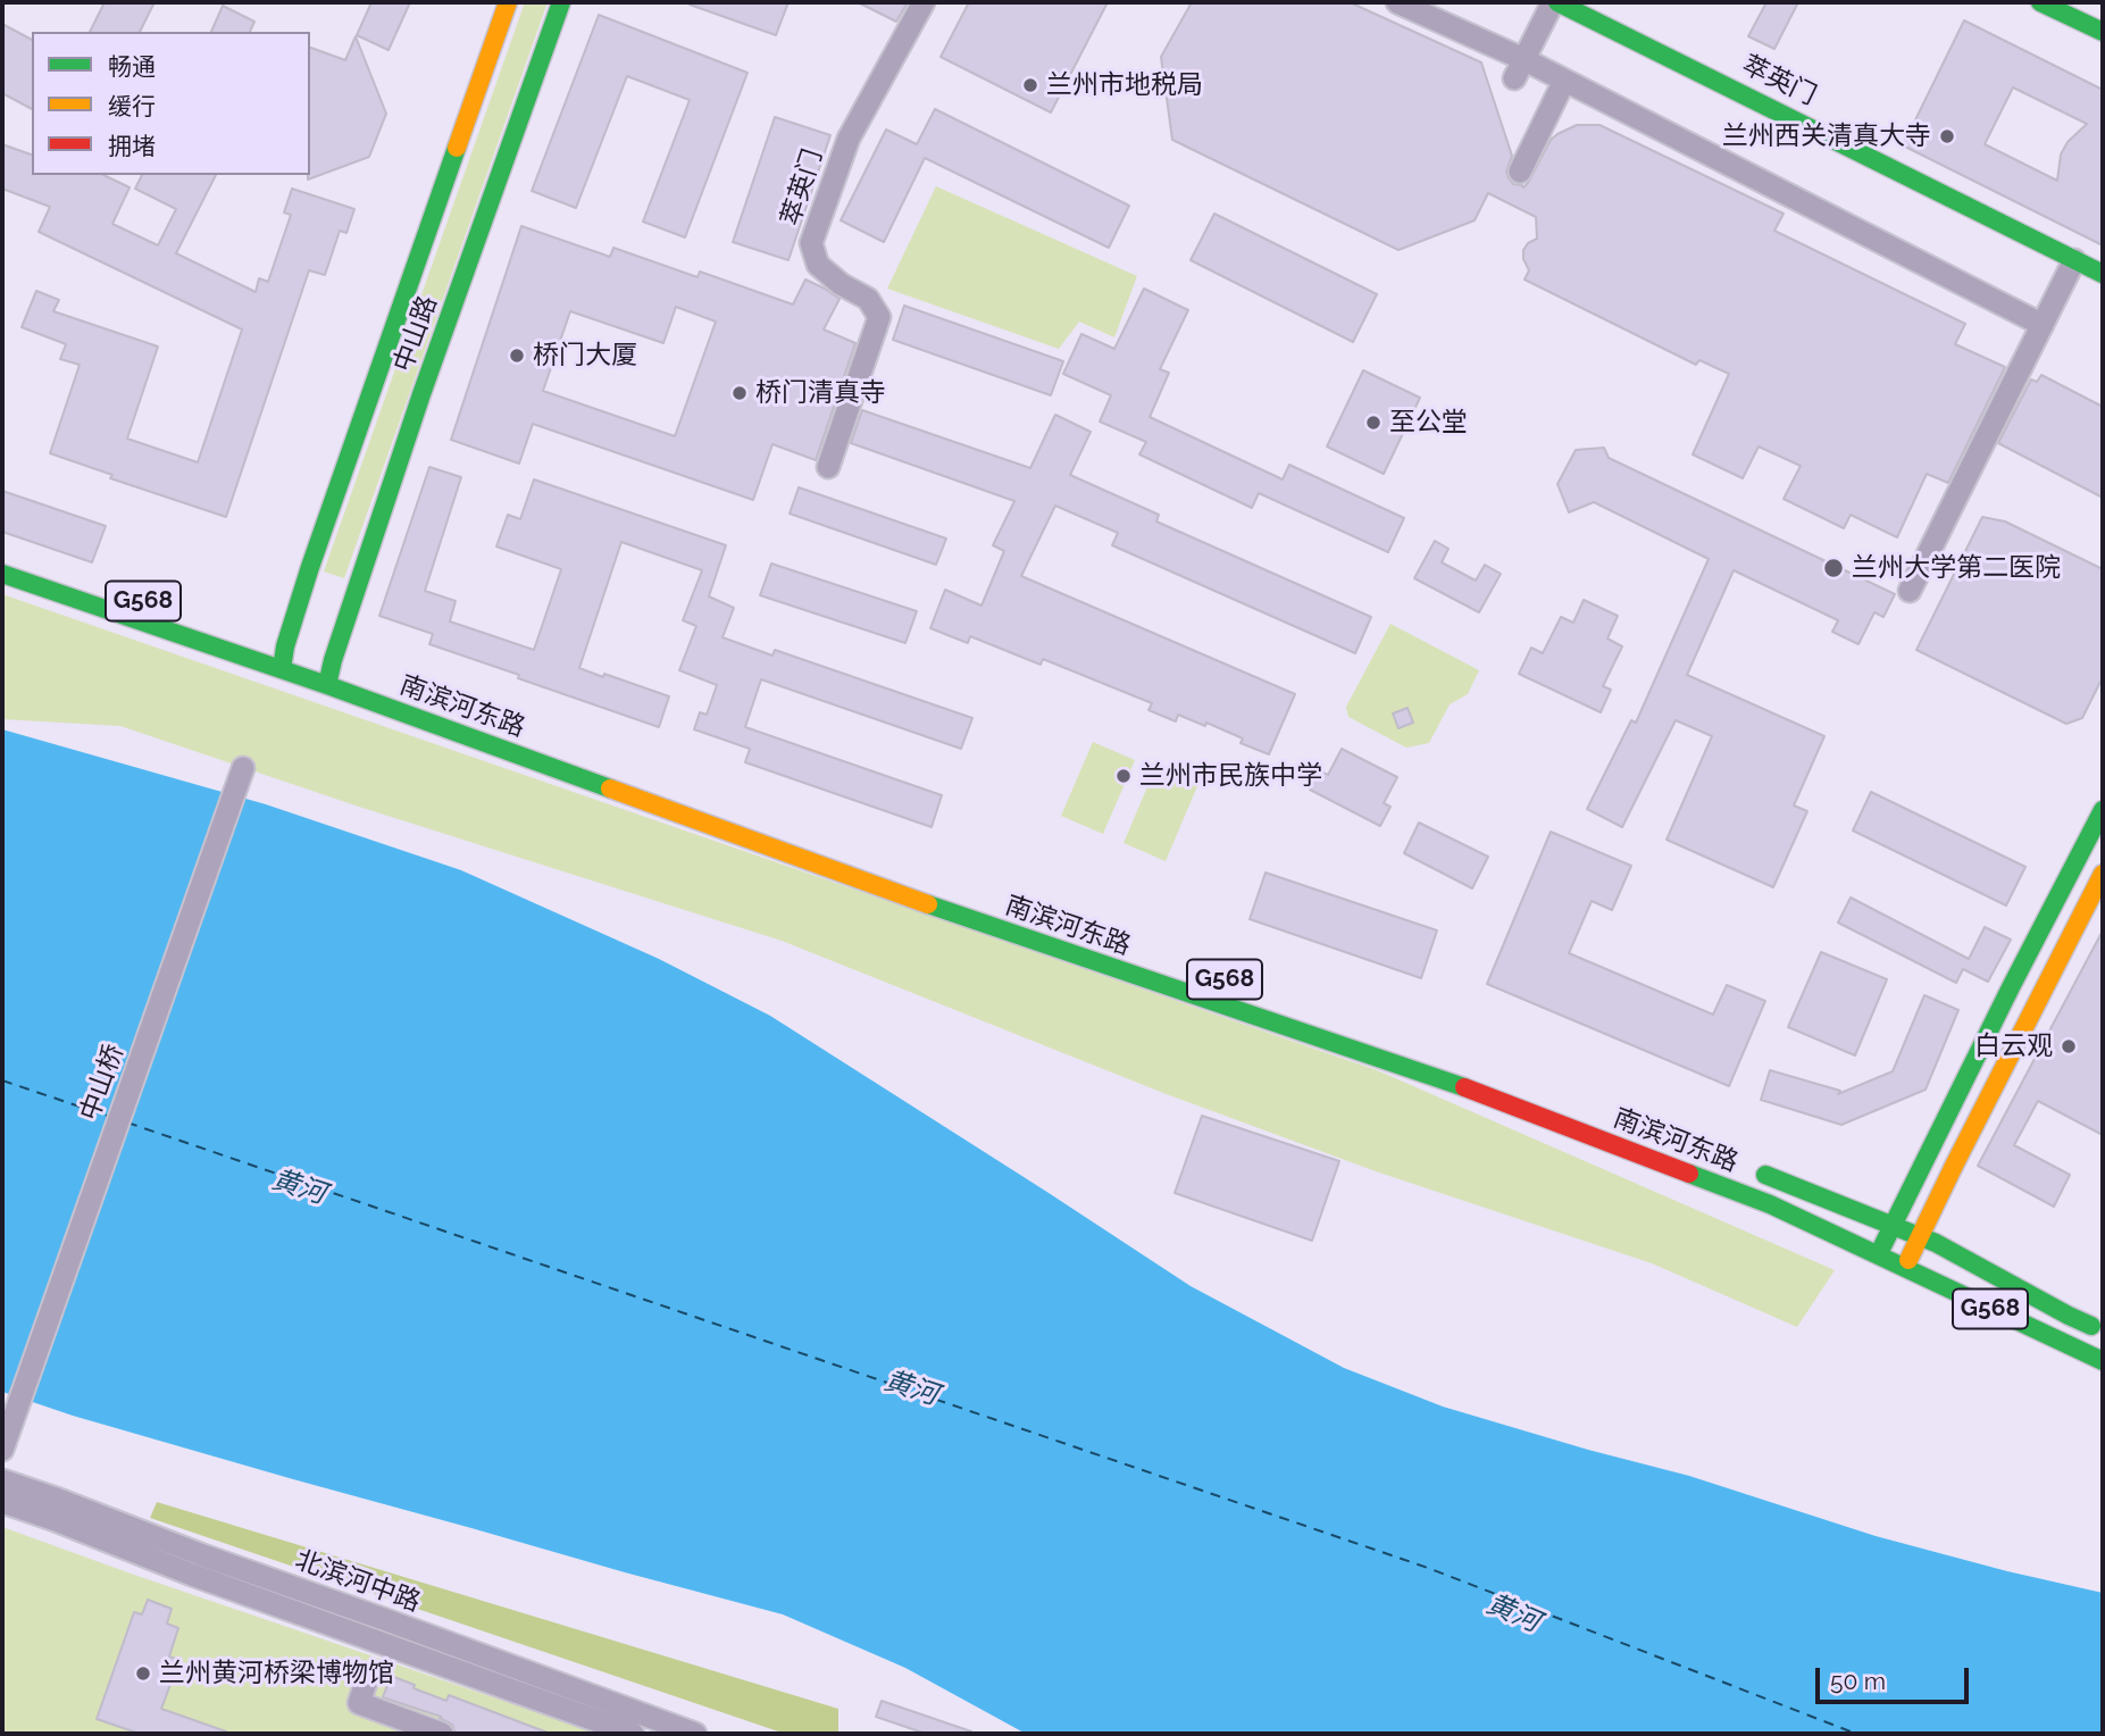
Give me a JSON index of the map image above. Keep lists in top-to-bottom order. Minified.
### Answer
{"streets":{"main road":["萃英门","中山路","G568","南滨河东路"],"street":["中山桥","北滨河中路"]},"crossings":[["中山路","南滨河东路"]],"water":["黄河"],"places":["兰州市地税局","兰州西关清真大寺","桥门大厦","桥门清真寺","至公堂","兰州大学第二医院","兰州市民族中学","白云观","兰州黄河桥梁博物馆"],"legend":["畅通","缓行","拥堵"],"scale_bar":"50 m"}
